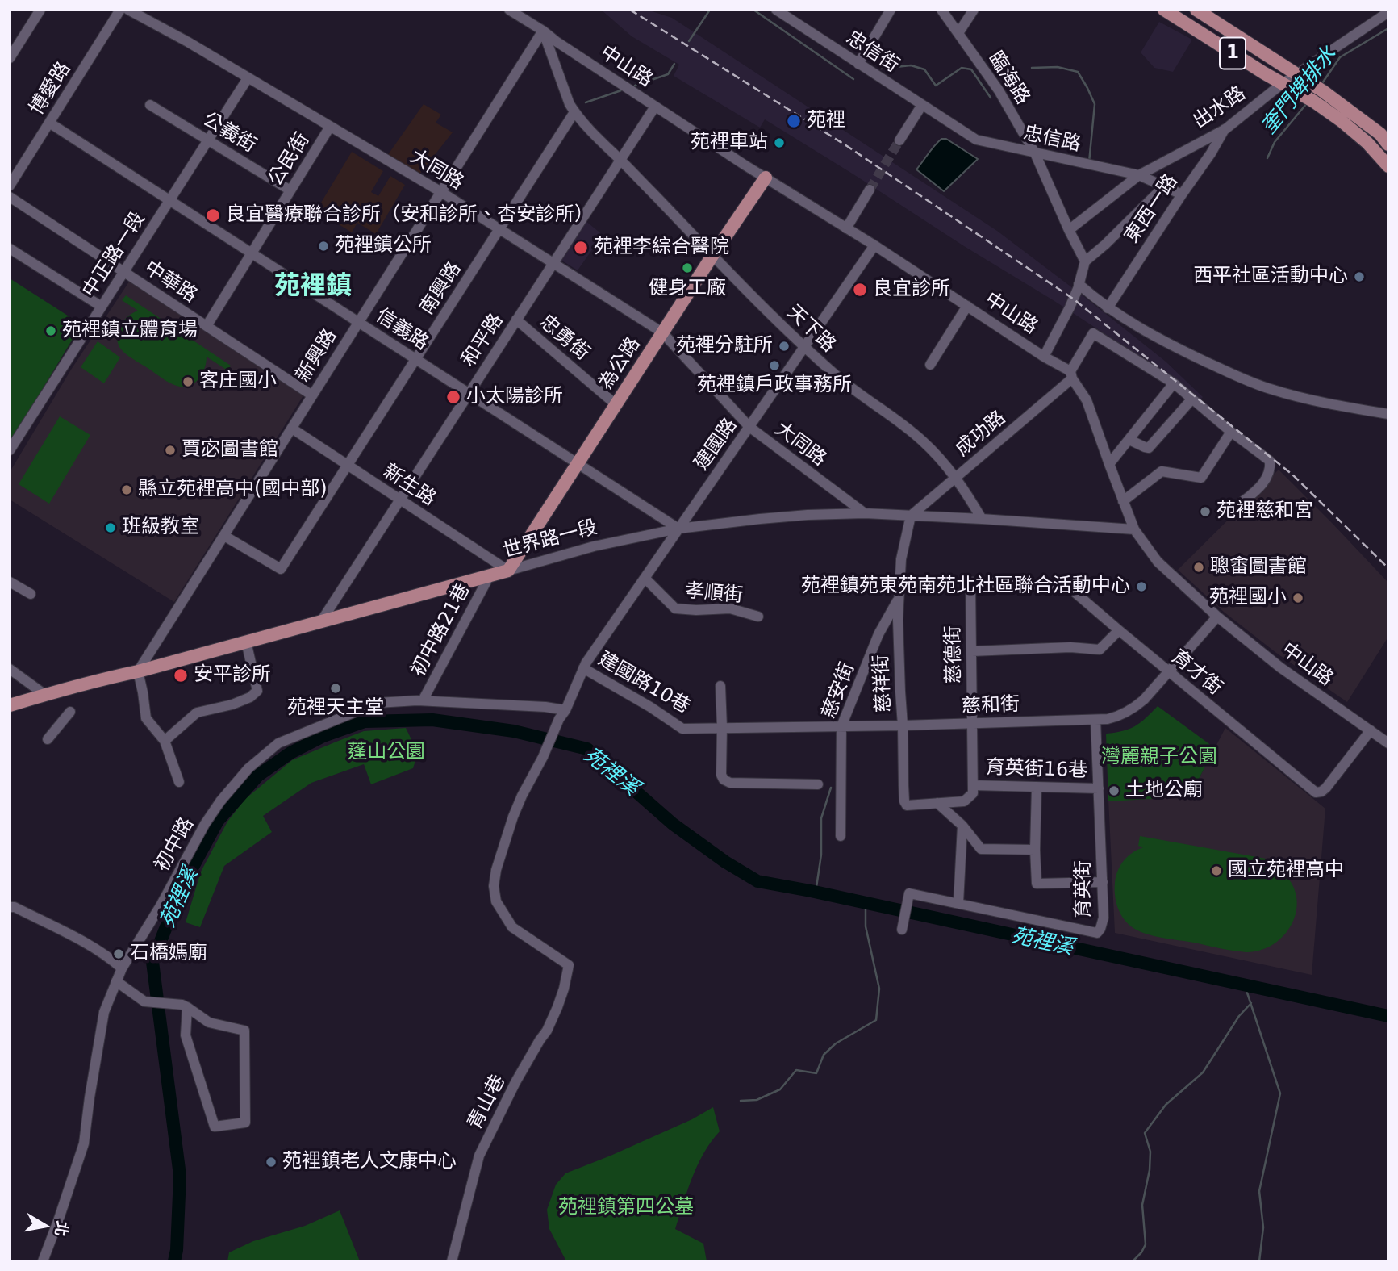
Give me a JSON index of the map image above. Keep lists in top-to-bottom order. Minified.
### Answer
{"streets":{"main road":["1","為公路","世界路一段"],"street":["忠信街","中山路","臨海路","博愛路","出水路","公義街","忠信路","公民街","大同路","東西一路","中正路一段","中華路","南興路","天下路","信義路","忠勇街","和平路","新興路","成功路","建國路","新生路","孝順街","初中路21巷","慈德街","育才街","建國路10巷","慈祥街","慈安街","慈和街","育英街16巷","初中路","育英街","青山巷"]},"crossings":[["忠信街","忠信路"],["1","出水路"],["中山路","天下路"],["中山路","和平路"],["中山路","新興路"],["中山路","為公路"],["中山路","成功路"],["中山路","建國路"],["中山路","育才街"],["中山路","慈和街"],["臨海路","出水路"],["臨海路","忠信路"],["博愛路","信義路"],["出水路","忠信路"],["出水路","東西一路"],["公義街","公民街"],["公義街","中正路一段"],["忠信路","東西一路"],["公民街","大同路"],["公民街","中華路"],["公民街","信義路"],["大同路","中正路一段"],["大同路","南興路"],["大同路","和平路"],["大同路","新興路"],["大同路","為公路"],["大同路","建國路"],["大同路","世界路一段"],["中正路一段","中華路"],["中正路一段","信義路"],["中華路","新興路"],["南興路","天下路"],["南興路","信義路"],["南興路","新興路"],["南興路","新生路"],["天下路","和平路"],["天下路","新興路"],["天下路","為公路"],["天下路","成功路"],["天下路","建國路"],["天下路","世界路一段"],["信義路","和平路"],["信義路","新興路"],["信義路","為公路"],["信義路","建國路"],["信義路","世界路一段"],["忠勇街","和平路"],["忠勇街","為公路"],["和平路","新生路"],["和平路","世界路一段"],["新興路","新生路"],["新興路","世界路一段"],["為公路","新生路"],["為公路","世界路一段"],["成功路","世界路一段"],["成功路","慈祥街"],["建國路","世界路一段"],["建國路","孝順街"],["建國路","建國路10巷"],["建國路","初中路"],["建國路","青山巷"],["新生路","世界路一段"],["世界路一段","初中路21巷"],["世界路一段","慈祥街"],["初中路21巷","初中路"],["慈德街","育才街"],["慈德街","慈和街"],["慈德街","育英街16巷"],["育才街","慈和街"],["建國路10巷","慈和街"],["慈祥街","慈安街"],["慈祥街","慈和街"],["慈安街","慈和街"],["慈和街","育英街"],["育英街16巷","育英街"]],"districts":["苑裡鎮"],"water":["奎門埤排水","苑裡溪"],"parks":["蓬山公園","灣麗親子公園","苑裡鎮第四公墓"],"places":["苑裡","苑裡車站","良宜醫療聯合診所（安和診所、杏安診所）","苑裡鎮公所","苑裡李綜合醫院","健身工廠","西平社區活動中心","良宜診所","苑裡鎮立體育場","苑裡分駐所","苑裡鎮戶政事務所","客庄國小","小太陽診所","賈宓圖書館","縣立苑裡高中(國中部)","苑裡慈和宮","班級教室","聰畬圖書館","苑裡鎮苑東苑南苑北社區聯合活動中心","苑裡國小","安平診所","苑裡天主堂","土地公廟","國立苑裡高中","石橋媽廟","苑裡鎮老人文康中心"],"north":"right"}
